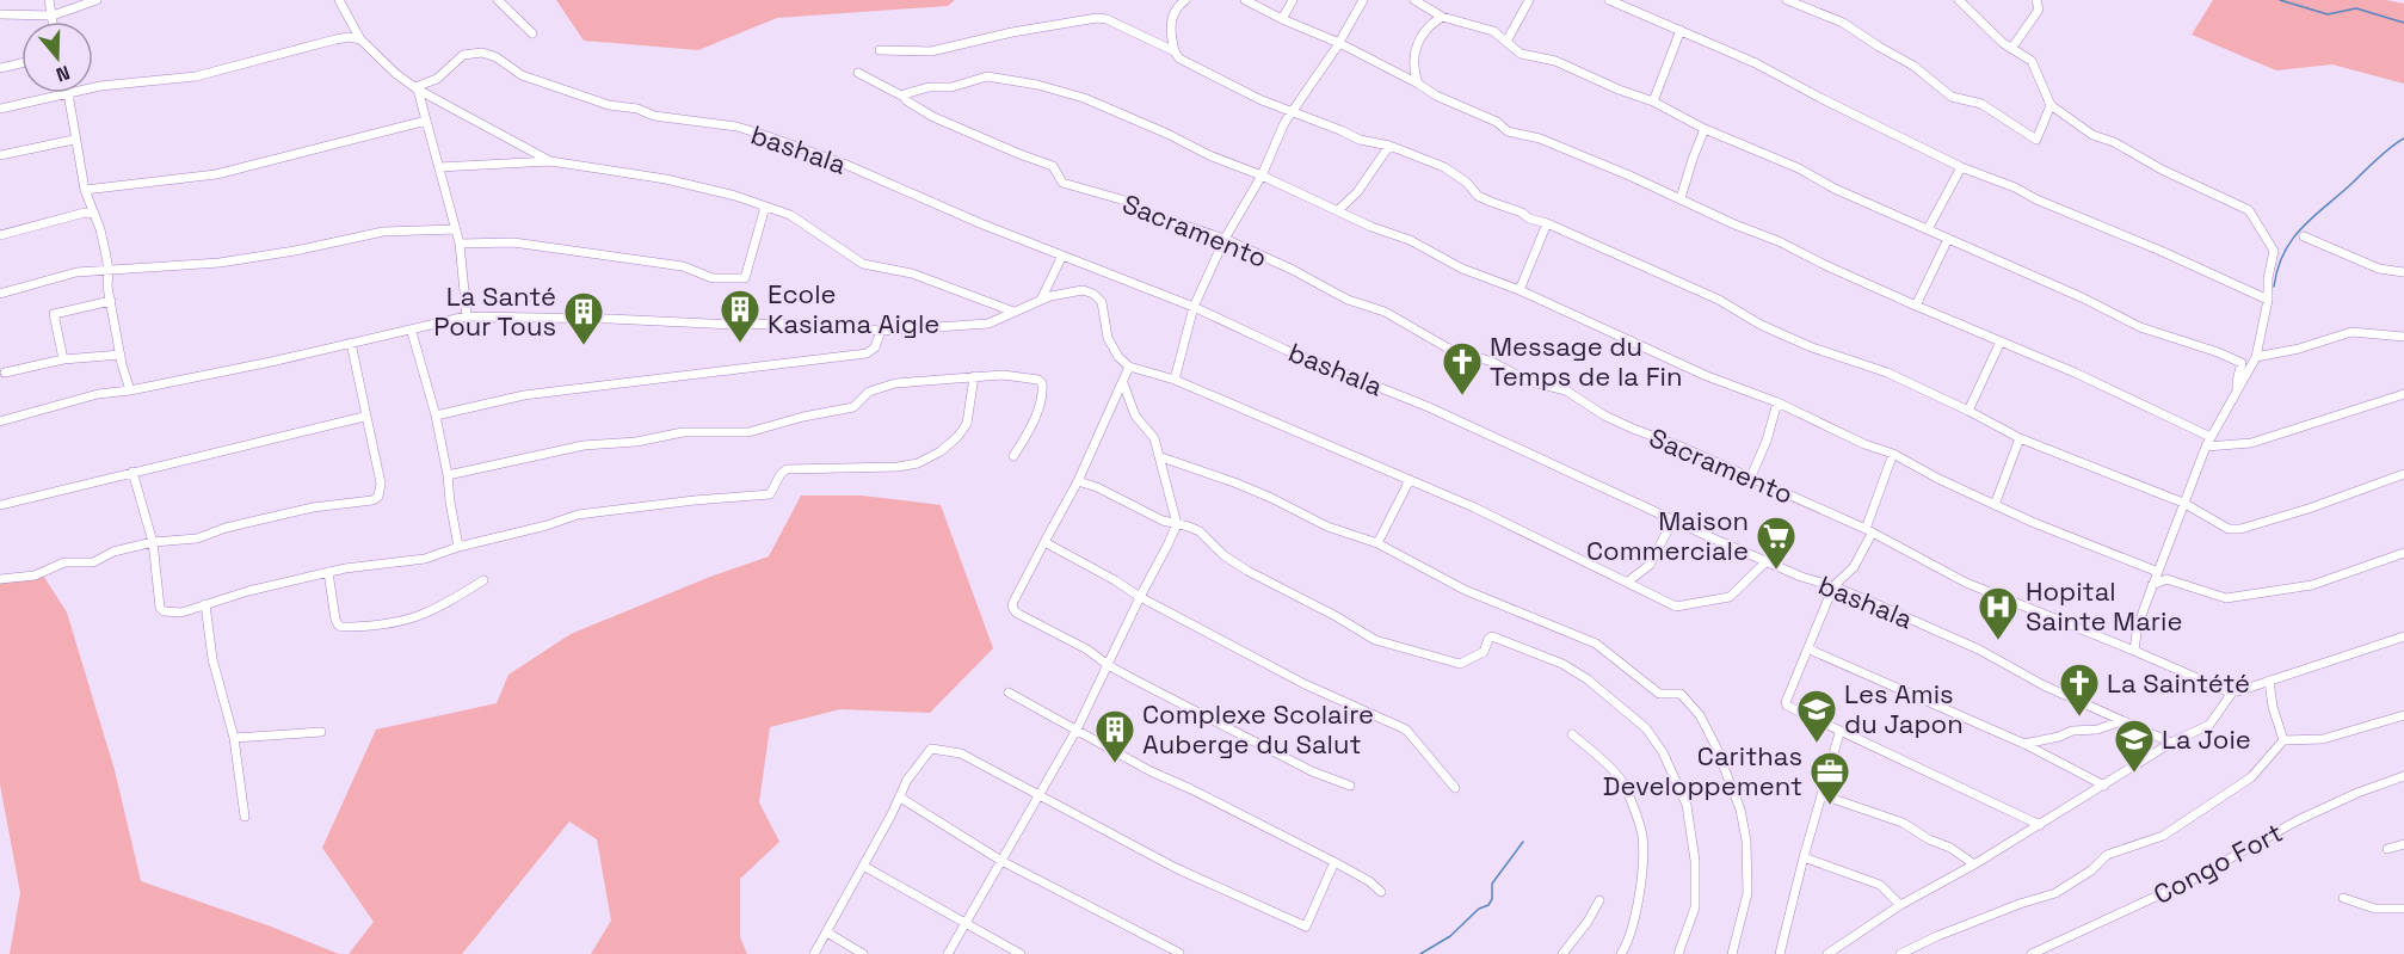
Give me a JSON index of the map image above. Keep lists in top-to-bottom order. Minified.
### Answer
{"streets":{"street":["bashala","Sacramento","Congo Fort"]},"places":{"building":["Ecole Kasiama Aigle","La Santé Pour Tous","Complexe Scolaire Auberge du Salut"],"church":["Message du Temps de la Fin","La Saintété"],"supermarket":["Maison Commerciale"],"hospital":["Hopital Sainte Marie"],"school or university":["Les Amis du Japon","La Joie"],"office":["Carithas Developpement"]},"north":"bottom"}
